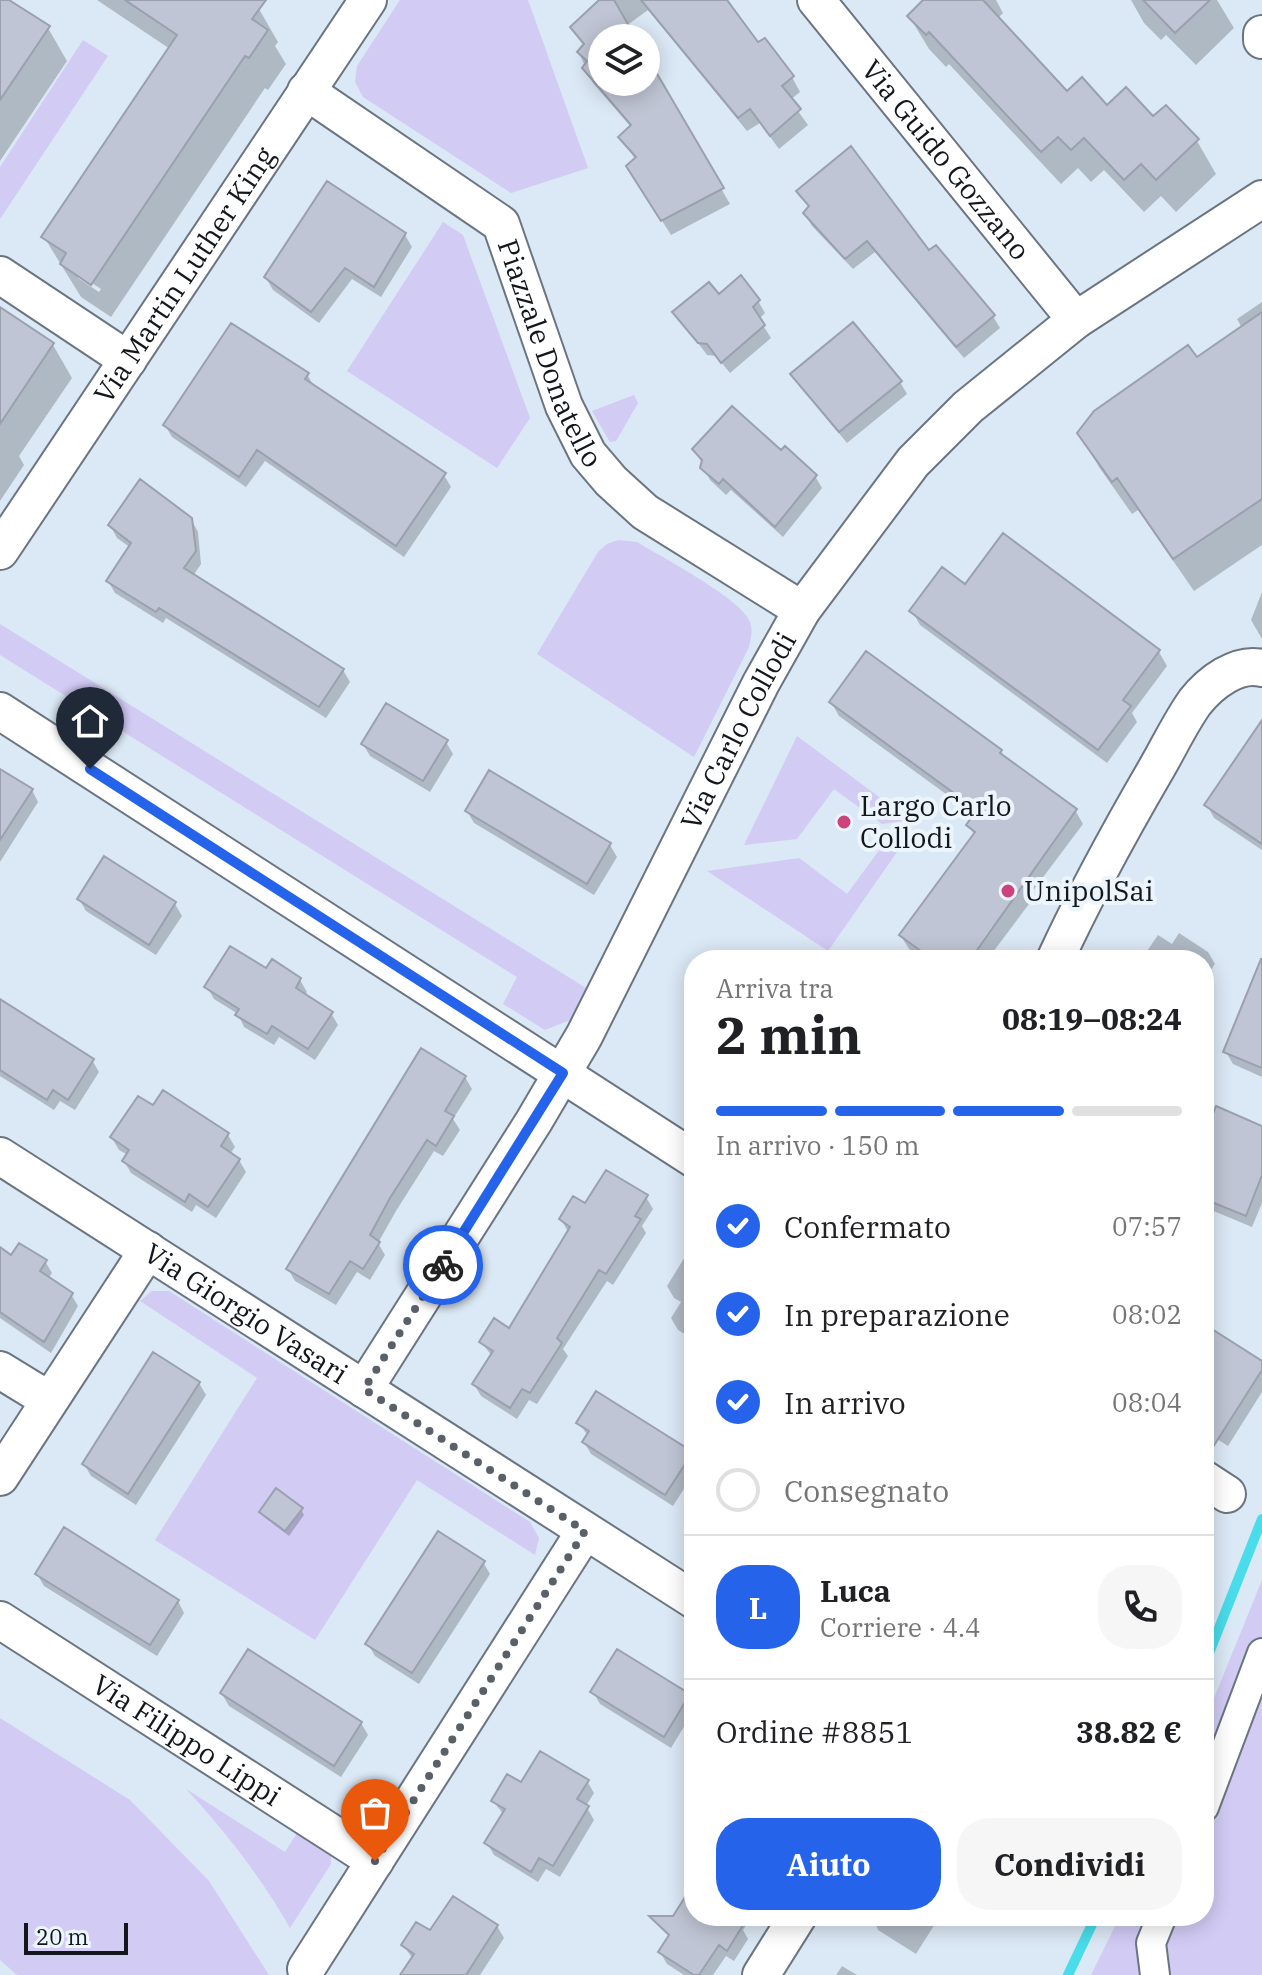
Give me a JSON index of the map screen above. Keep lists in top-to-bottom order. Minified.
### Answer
{"streets":{"street":["Via Guido Gozzano","Via Martin Luther King","Piazzale Donatello","Via Carlo Collodi","Via Giorgio Vasari","Via Filippo Lippi"]},"crossings":[["Via Guido Gozzano","Via Carlo Collodi"],["Via Martin Luther King","Piazzale Donatello"],["Piazzale Donatello","Via Carlo Collodi"],["Via Carlo Collodi","Via Giorgio Vasari"]],"places":["Largo Carlo Collodi","UnipolSai"],"scale_bar":"20 m","page":{"heading":["2 min","Arriva tra","08:19–08:24"],"panel":["Luca","Corriere · 4.4","Ordine #8851","38.82 €"],"bar":"In arrivo · 150 m","list":[["Confermato","07:57"],["In preparazione","08:02"],["In arrivo","08:04"],"Consegnato"],"round":"L","buttons":["Aiuto","Condividi"],"scale":"20 m"}}
